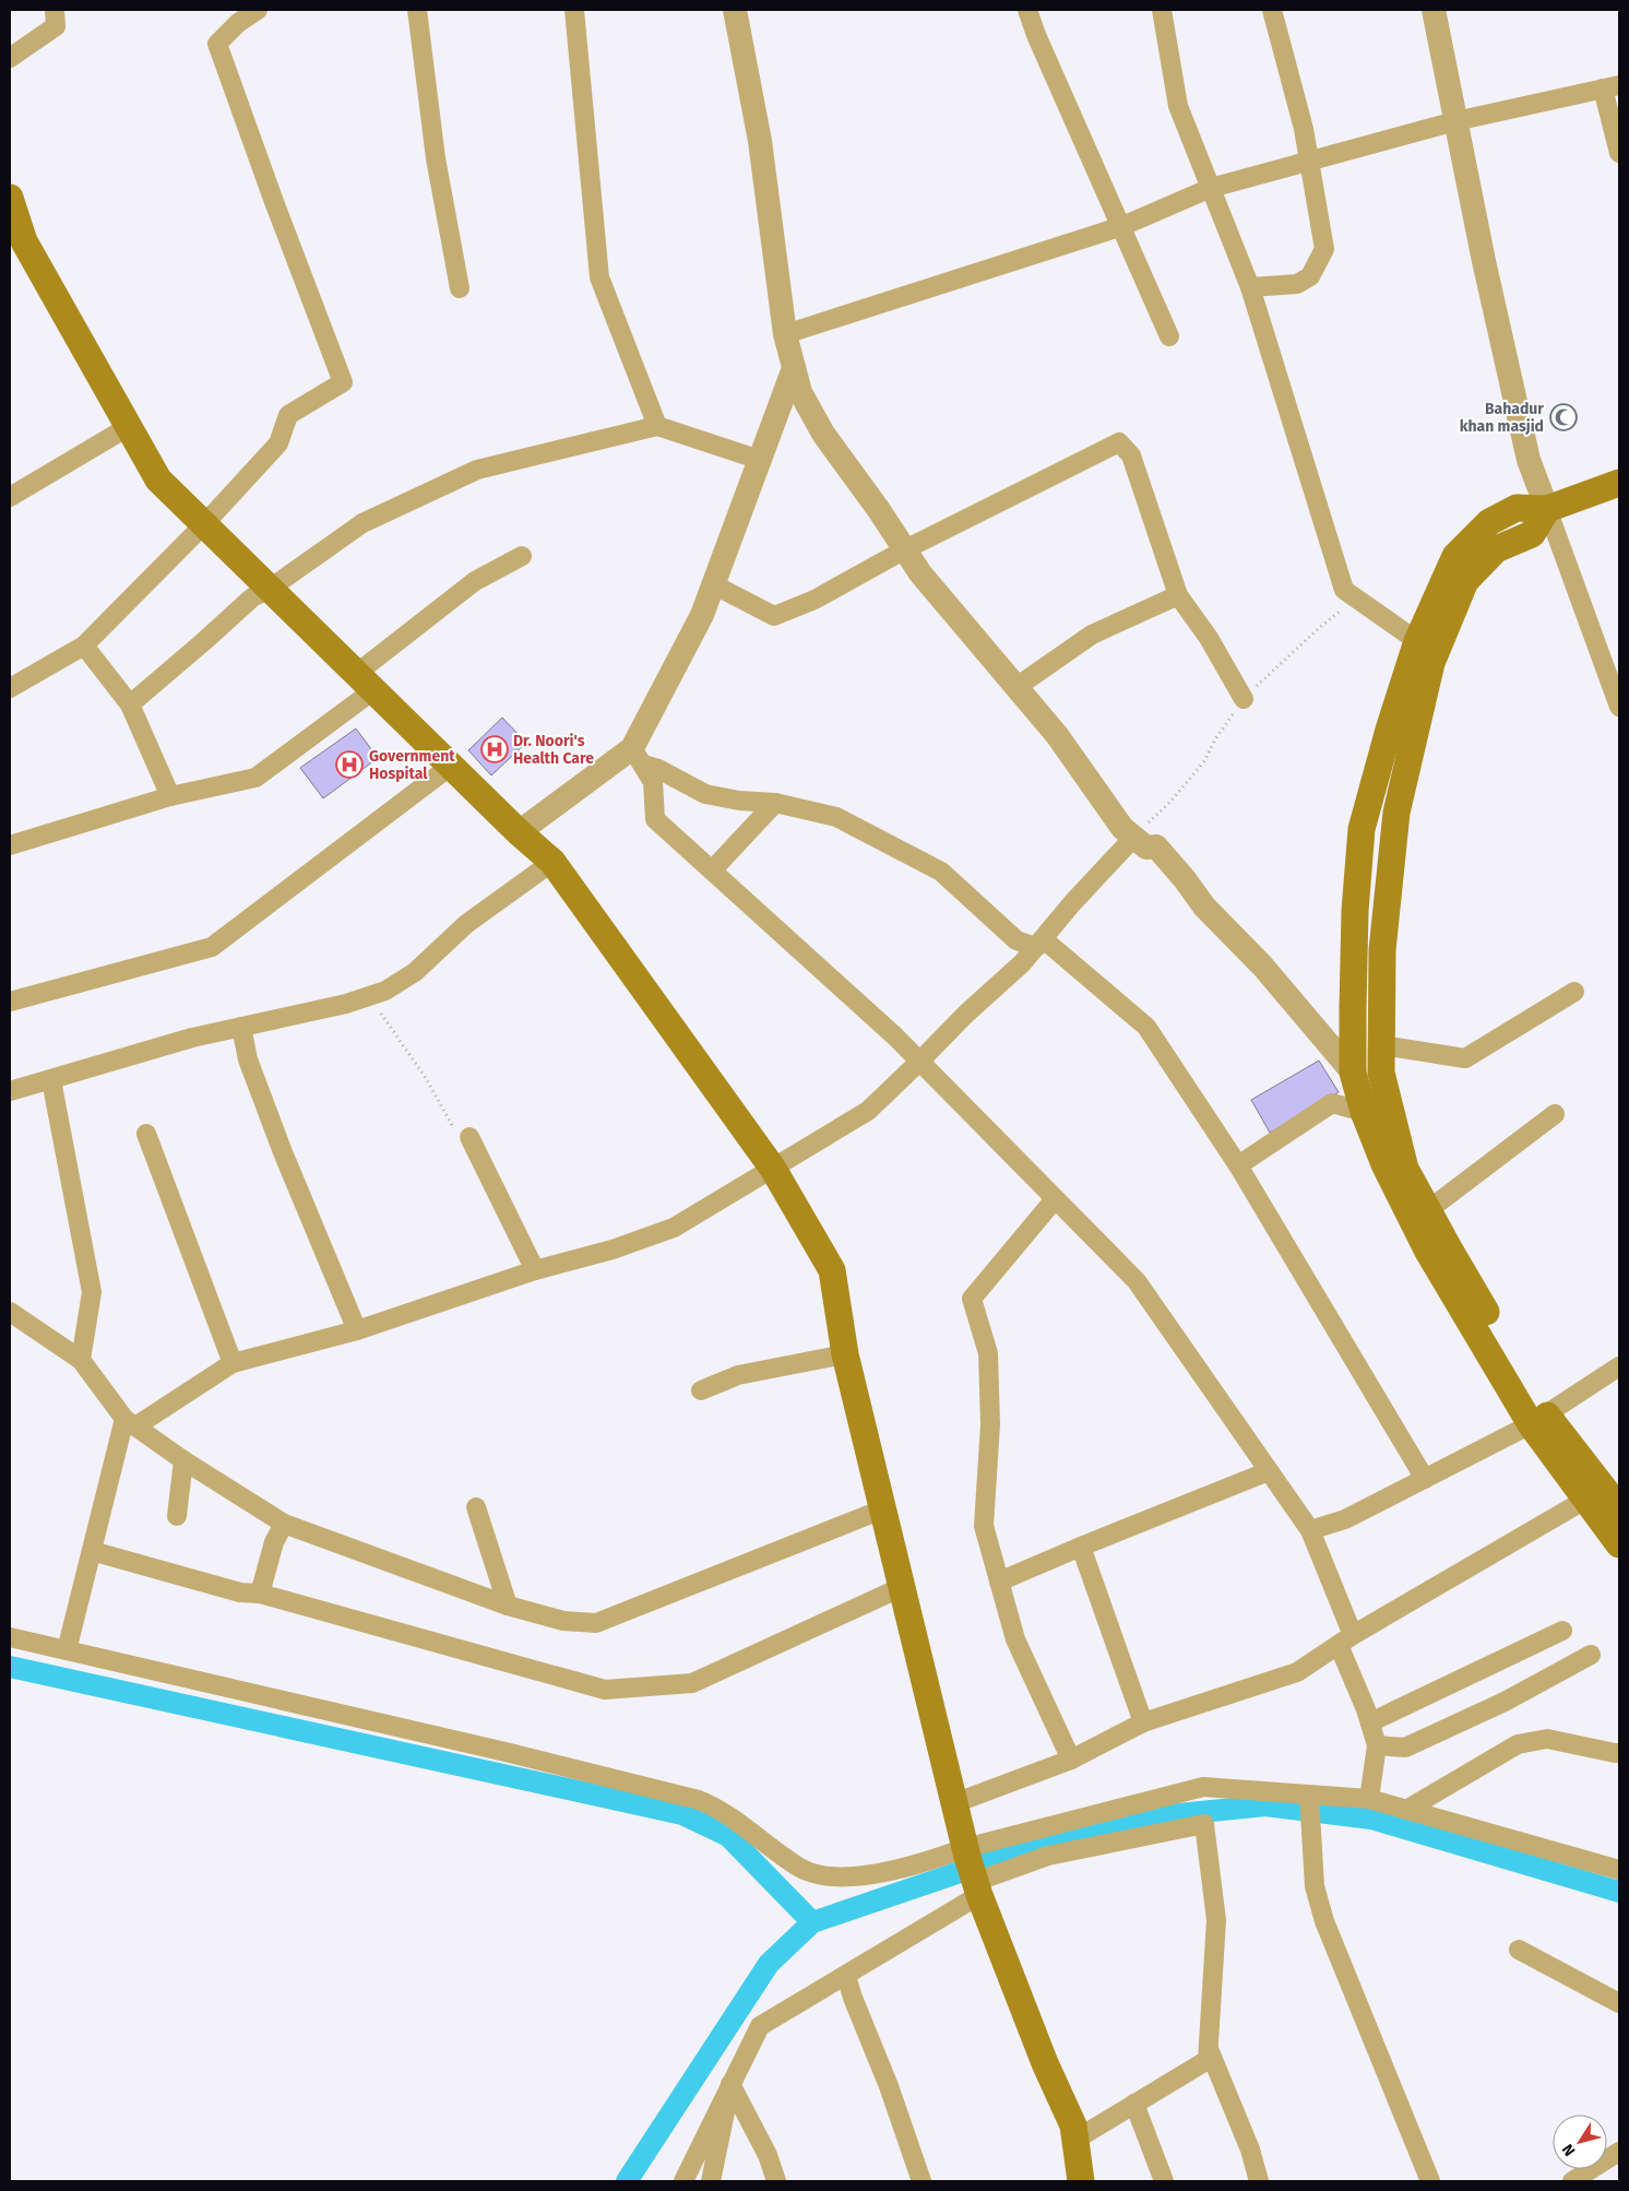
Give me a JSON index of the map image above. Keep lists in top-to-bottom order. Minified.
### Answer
{"places":{"mosque":["Bahadur khan masjid"],"hospital":["Dr. Noori's Health Care","Government Hospital"]},"north":"bottom left"}
